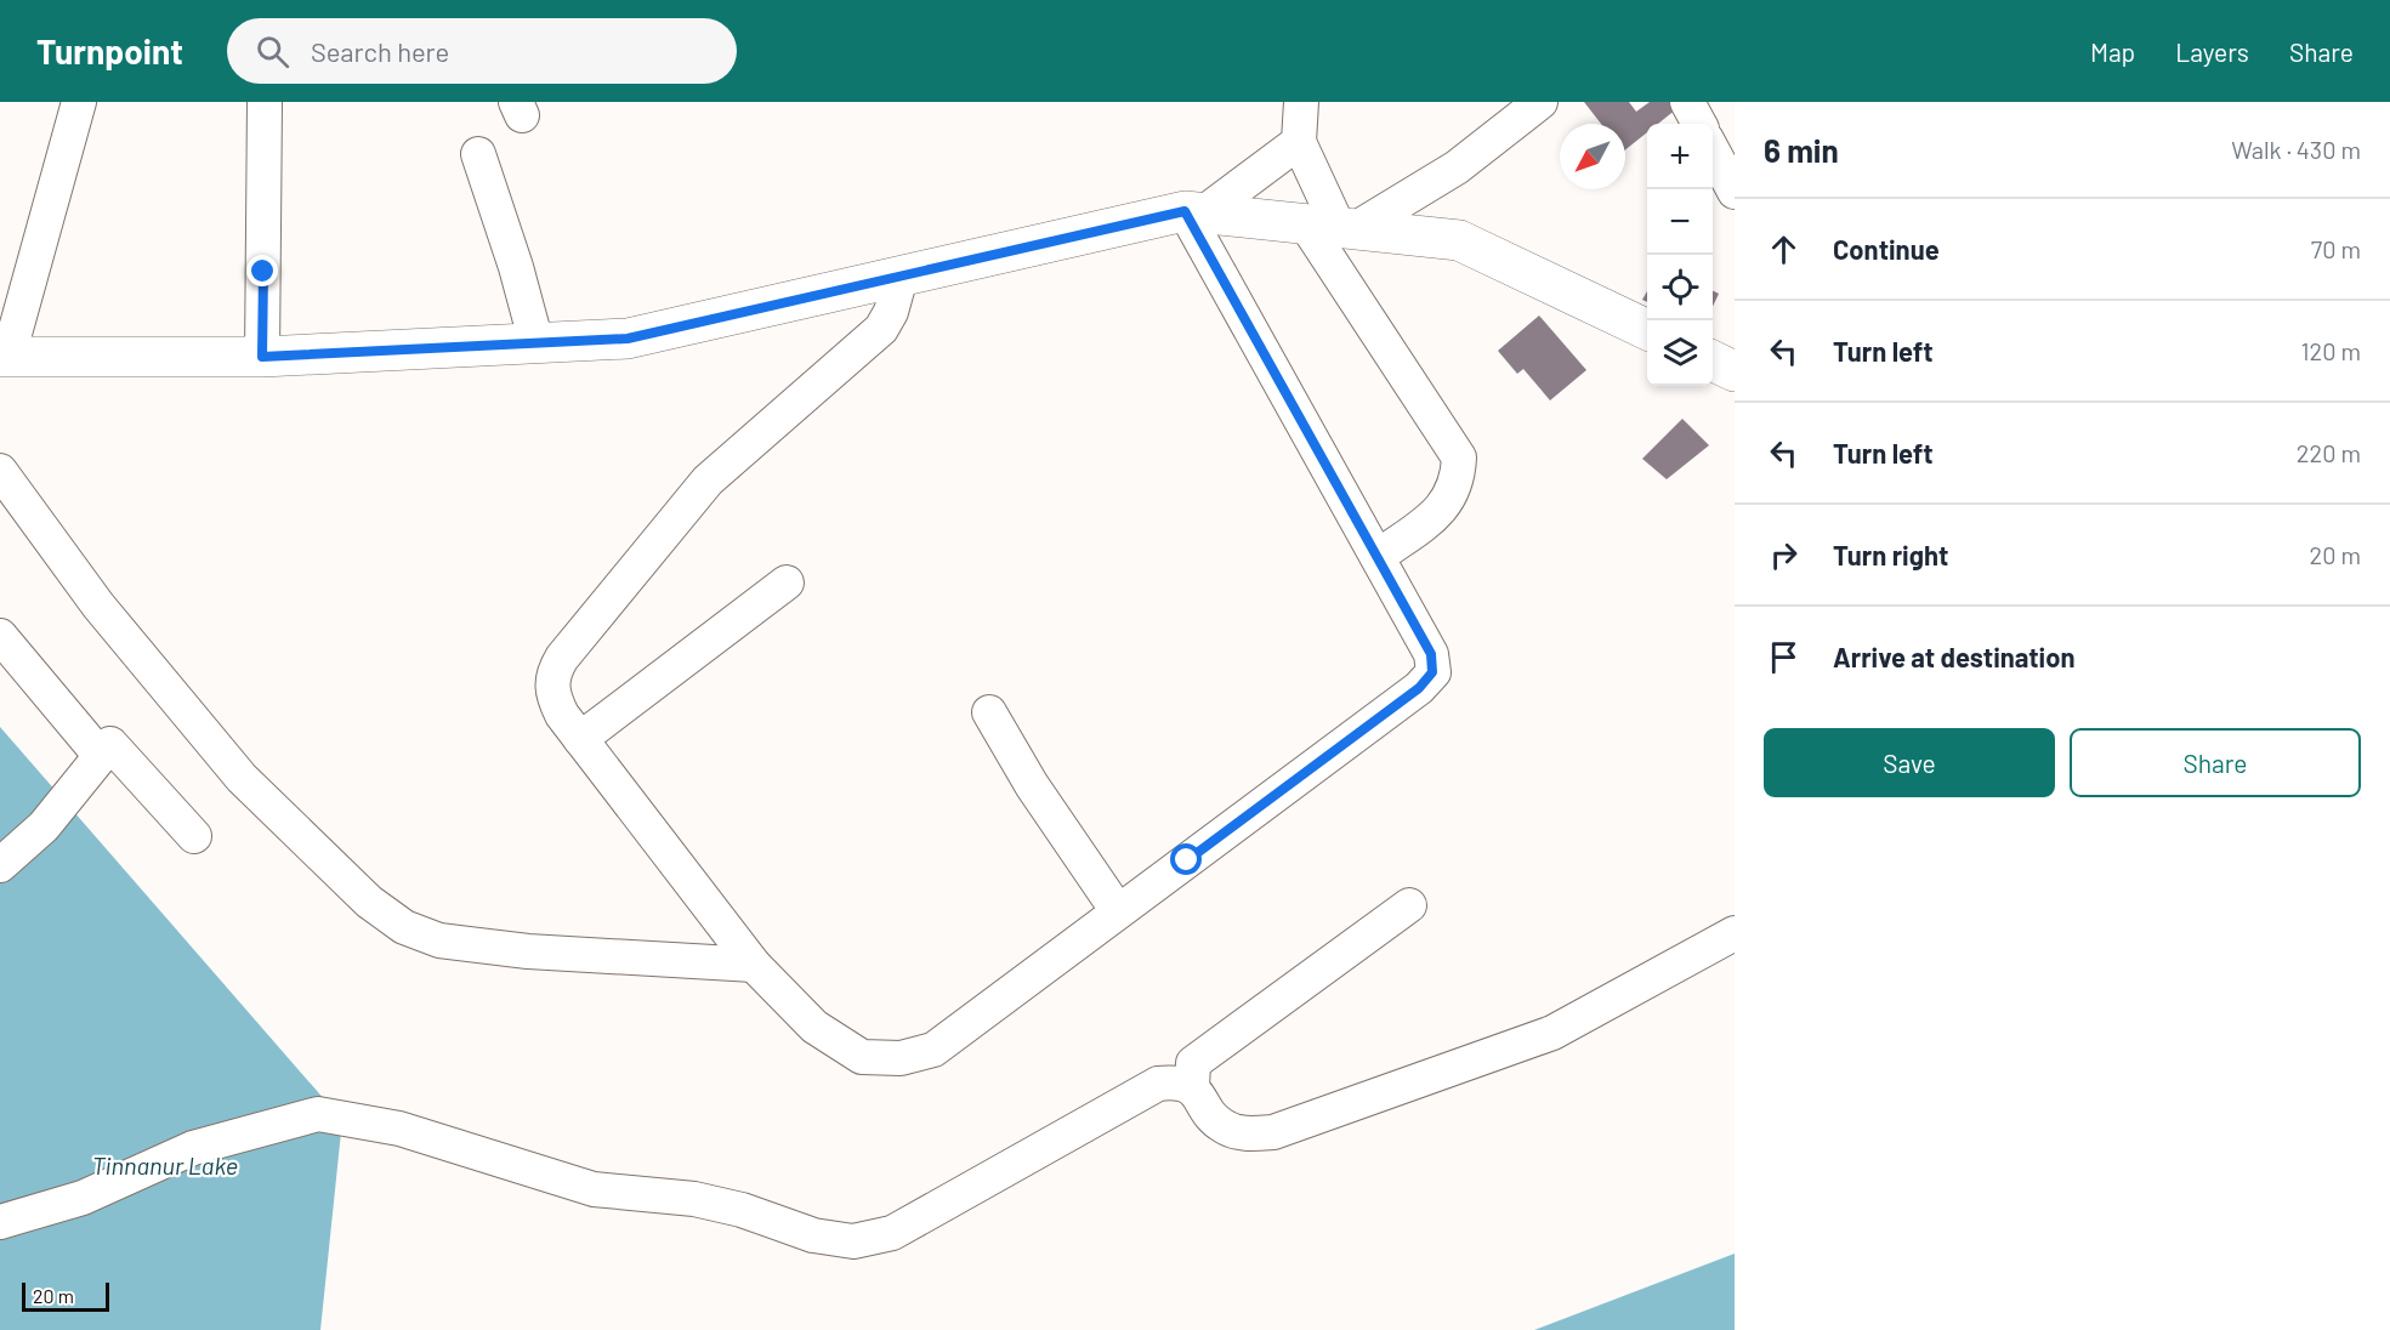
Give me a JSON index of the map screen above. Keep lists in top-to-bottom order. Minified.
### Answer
{"water":["Tinnanur Lake"],"scale_bar":"20 m","north":"bottom left","page":{"header":"Turnpoint","search":"Search here","nav":["Map","Layers","Share"],"heading":["6 min","Walk · 430 m"],"map_buttons":["+","−"],"list":[["Continue","70 m"],["Turn left","120 m"],["Turn left","220 m"],["Turn right","20 m"],"Arrive at destination"],"buttons":["Save","Share"],"scale":"20 m"}}
